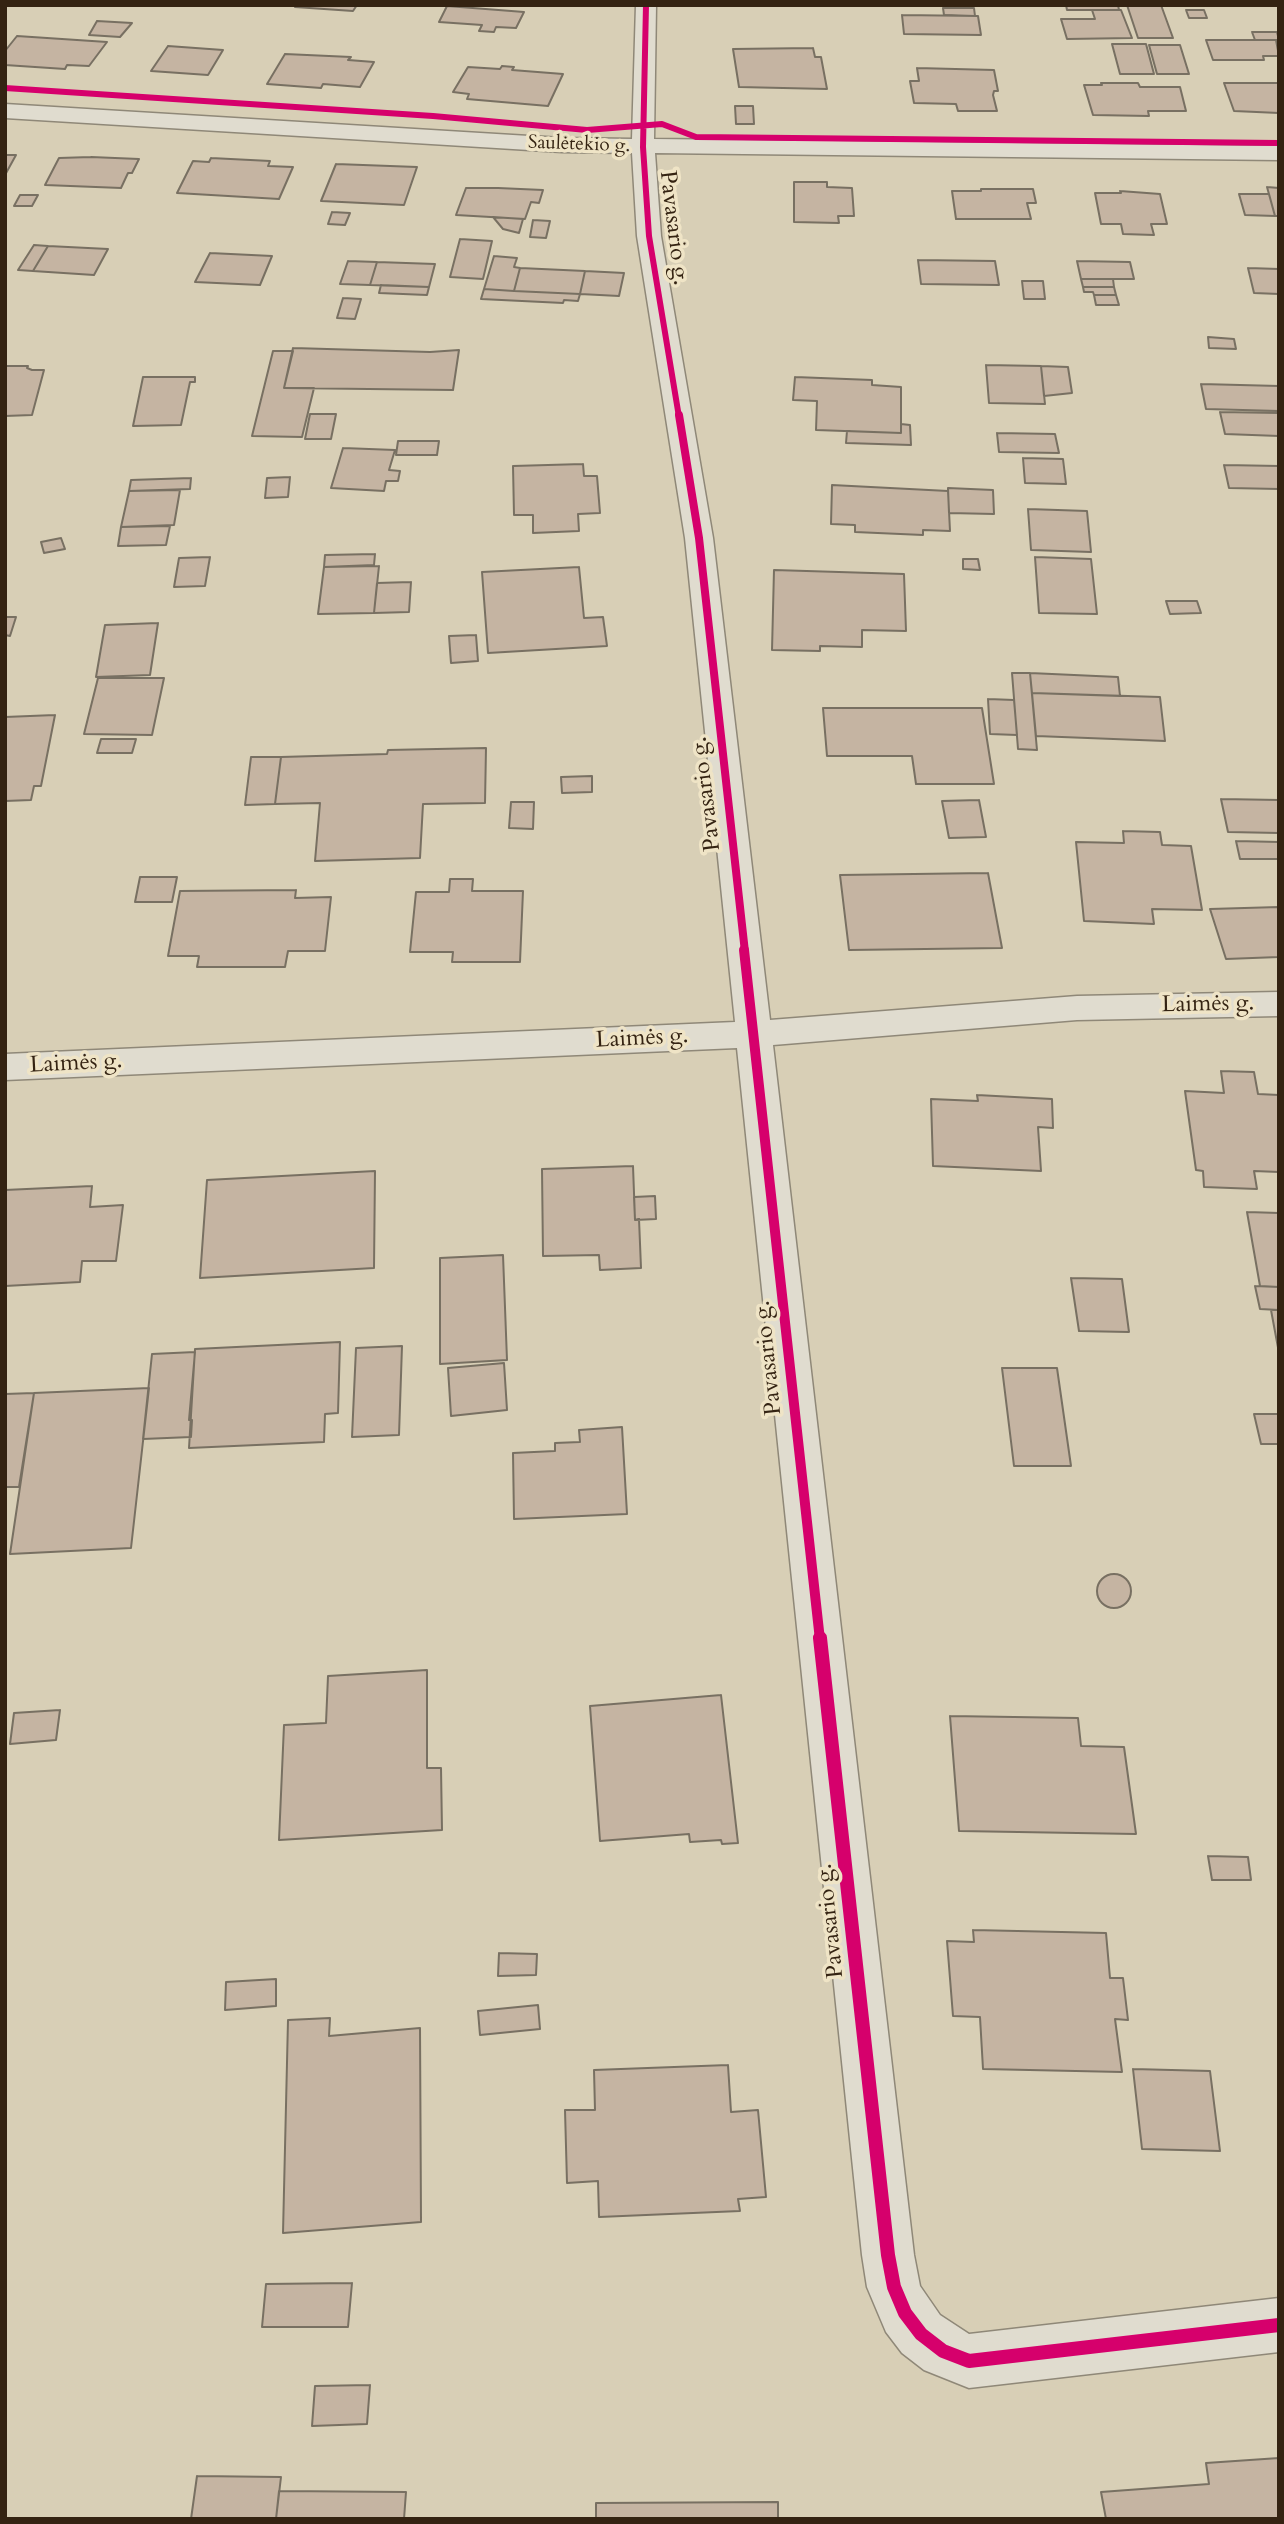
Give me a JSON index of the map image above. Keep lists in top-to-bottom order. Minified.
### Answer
{"streets":{"street":["Saulėtekio g.","Pavasario g.","Laimės g."]},"crossings":[["Saulėtekio g.","Pavasario g."],["Pavasario g.","Laimės g."]]}
